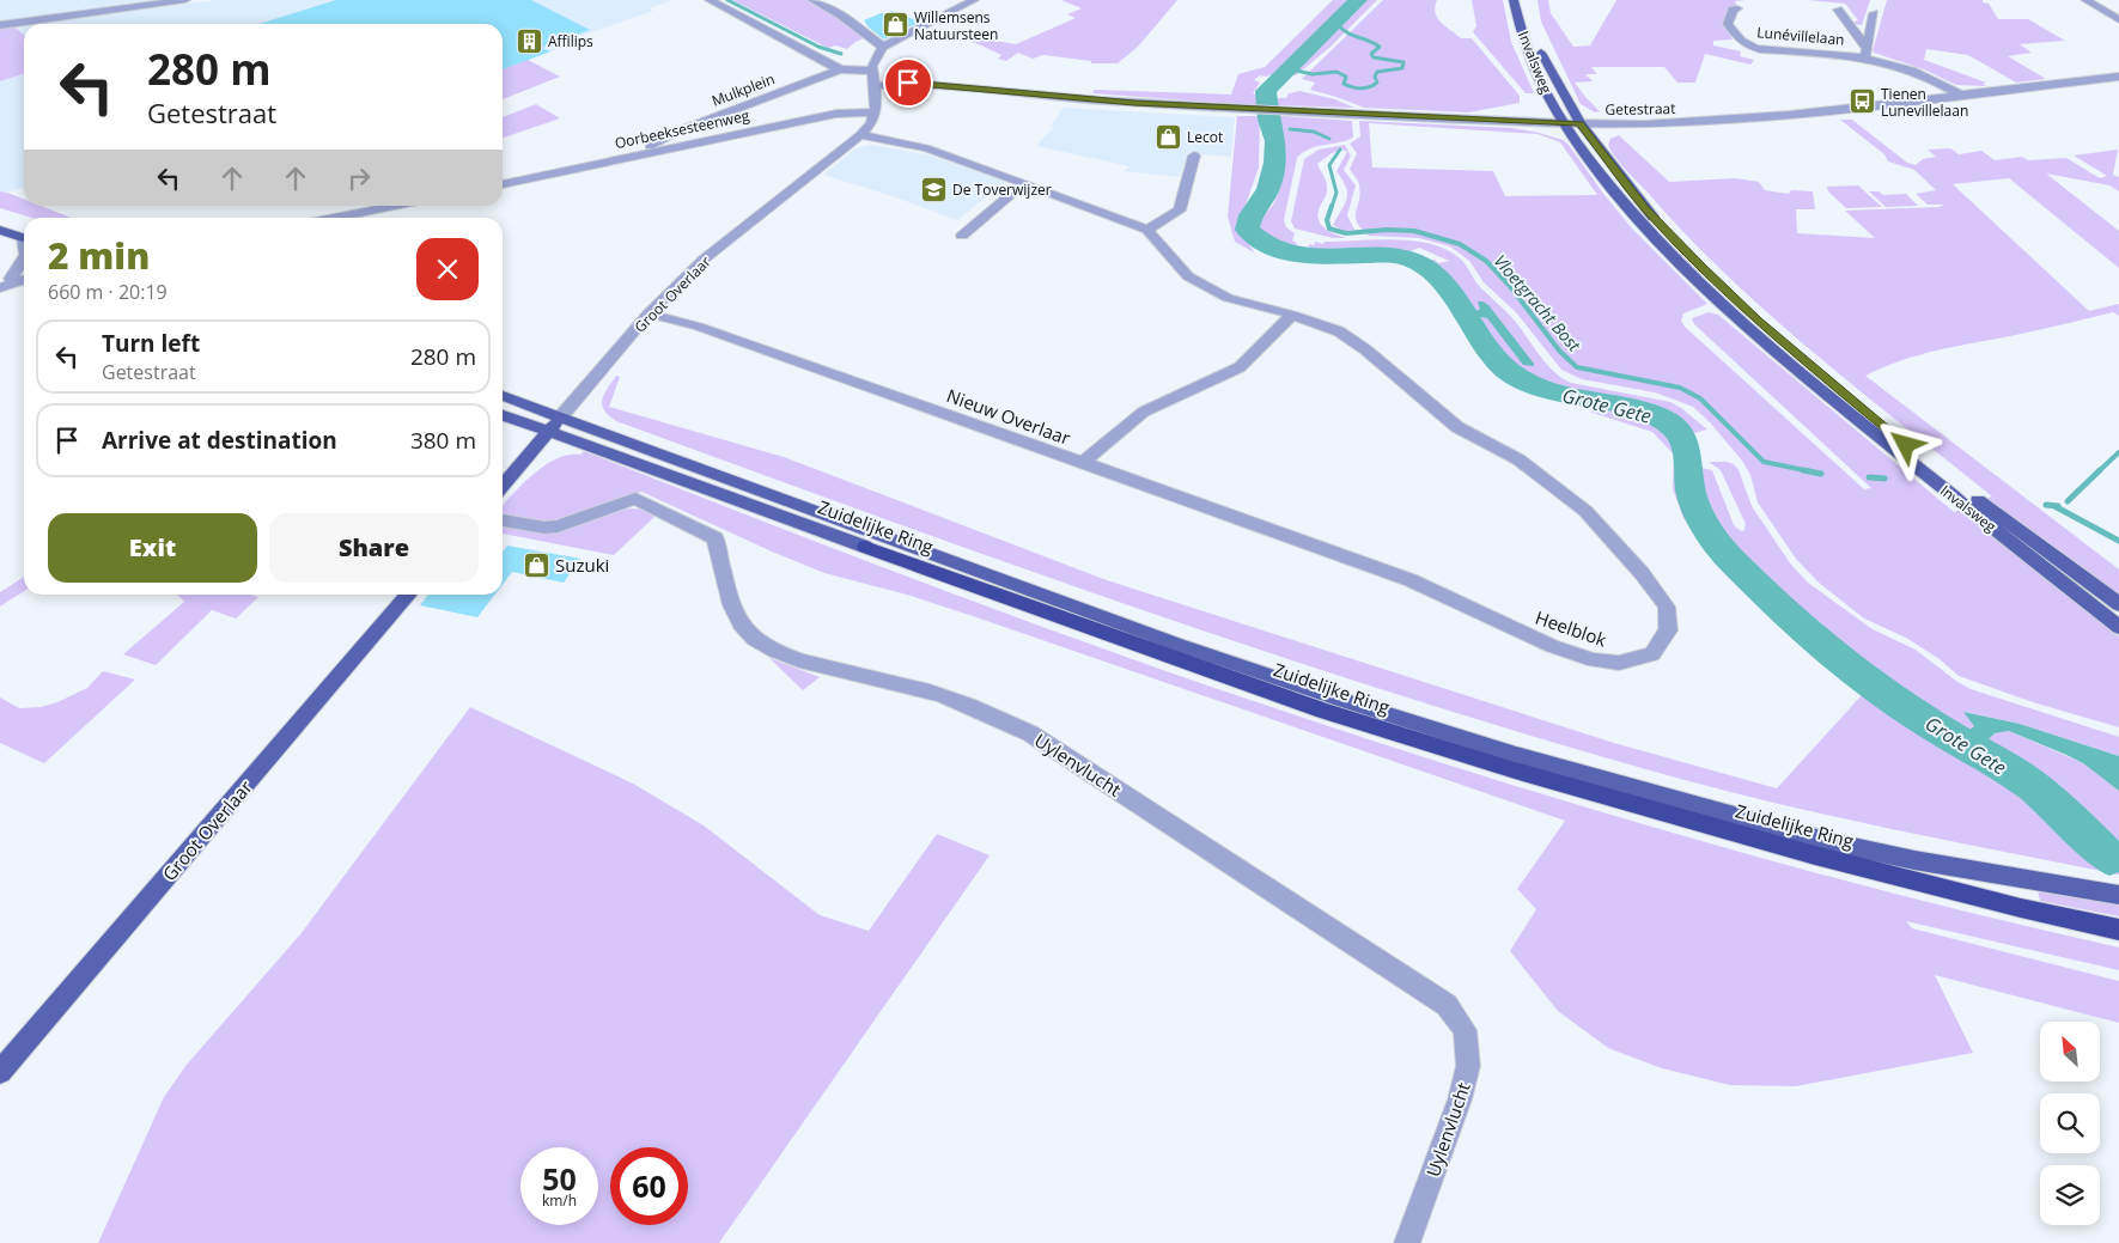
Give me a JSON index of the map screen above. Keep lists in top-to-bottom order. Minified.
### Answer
{"streets":{"highway":["Zuidelijke Ring"],"main road":["Invalsweg","Groot Overlaar"],"street":["Lunévillelaan","Mulkplein","Getestraat","Oorbeeksesteenweg","Nieuw Overlaar","Heelblok","Uylenvlucht"]},"crossings":[["Lunévillelaan","Getestraat"],["Invalsweg","Getestraat"],["Mulkplein","Oorbeeksesteenweg"],["Oorbeeksesteenweg","Groot Overlaar"],["Groot Overlaar","Nieuw Overlaar"],["Groot Overlaar","Zuidelijke Ring"],["Nieuw Overlaar","Heelblok"]],"water":["Vloetgracht Bost","Grote Gete"],"places":{"shop":["Willemsens Natuursteen","Lecot","Suzuki"],"building":["Affilips"],"bus stop":["Tienen Lunevillelaan"],"school or university":["De Toverwijzer"]},"north":"top left","page":{"turn":["280 m","Getestraat"],"heading":["2 min","660 m · 20:19"],"list":[{"name":"Turn left","note":"Getestraat","value":"280 m"},{"name":"Arrive at destination","value":"380 m"}],"buttons":["Exit","Share"],"speed":"50 km/h","limit":"60"}}
